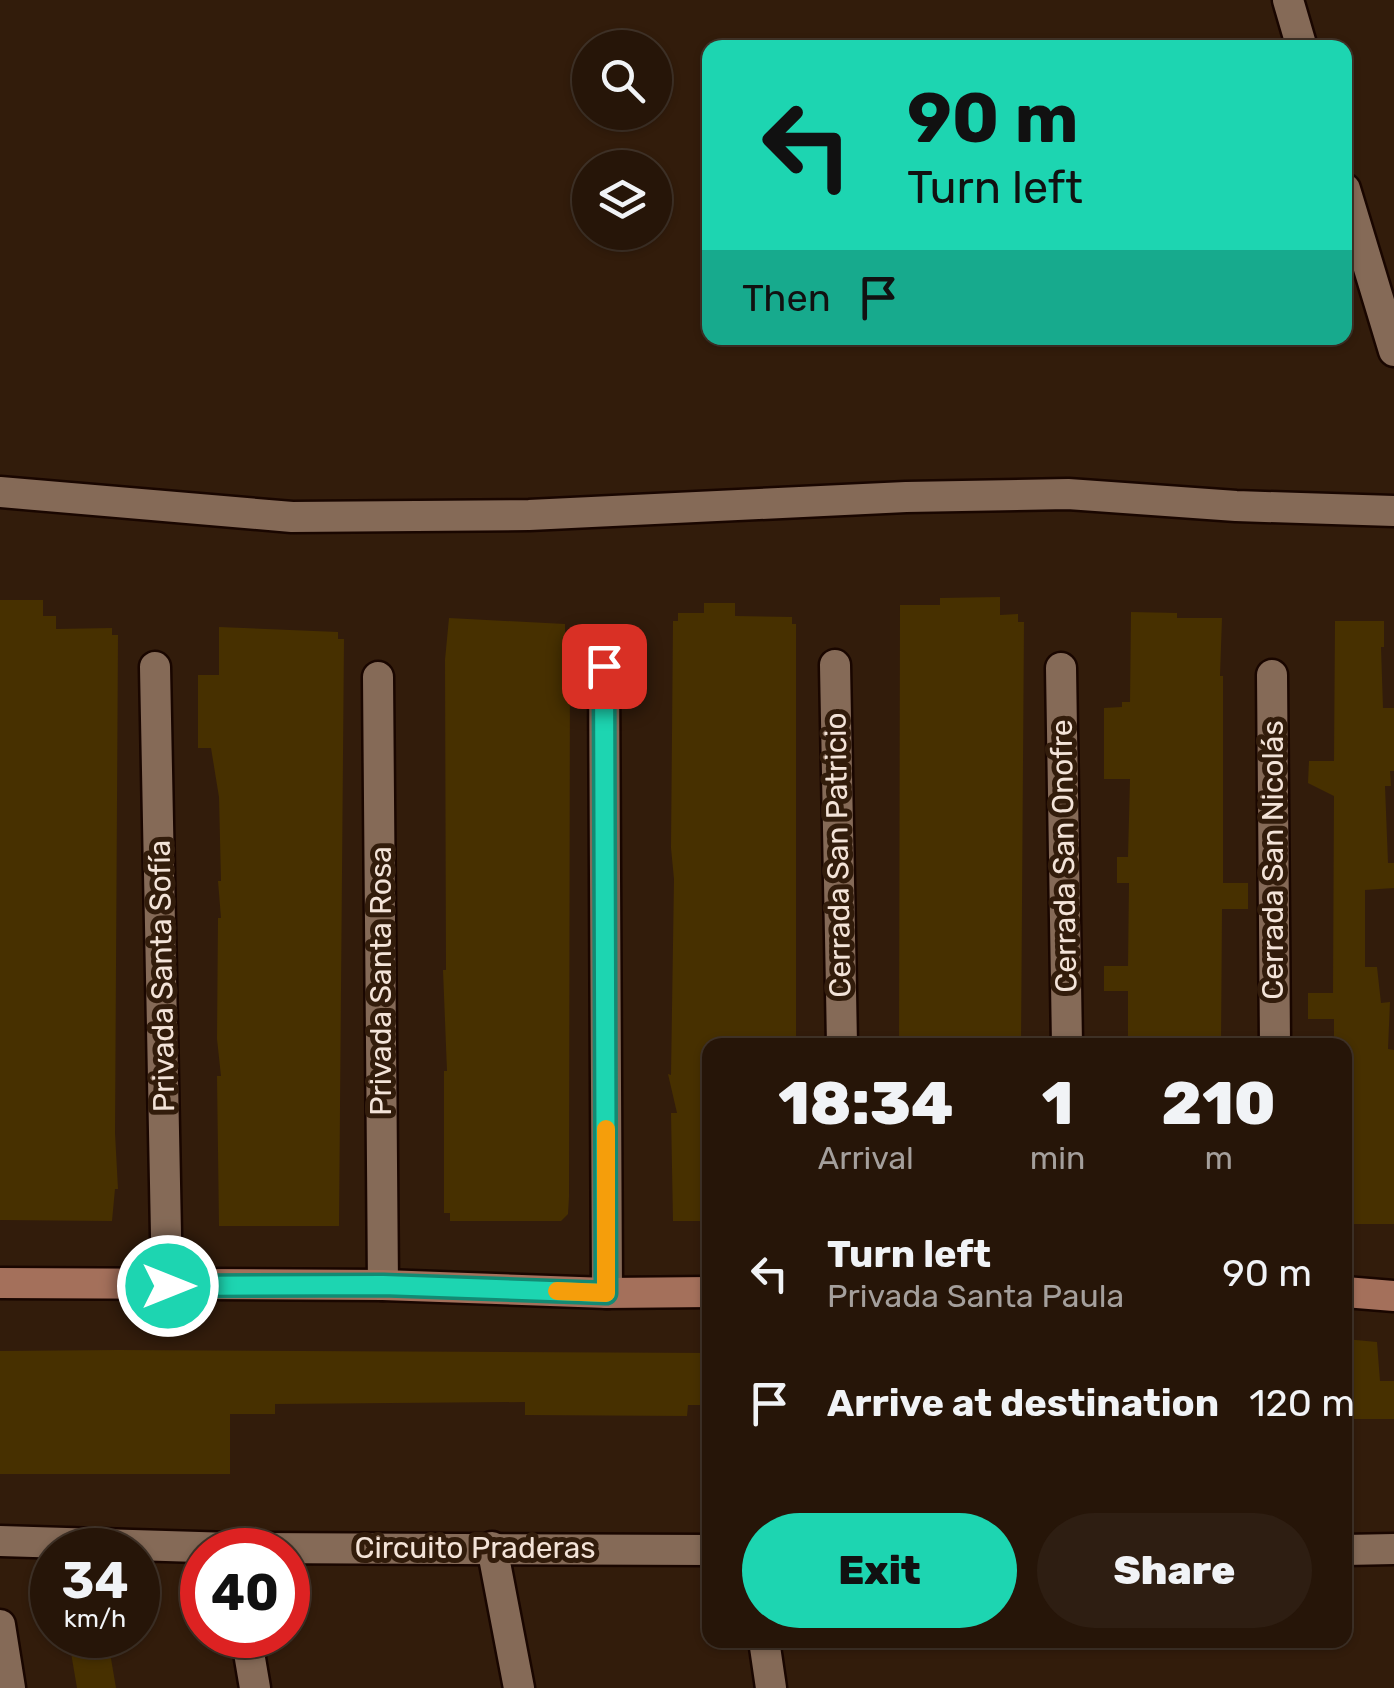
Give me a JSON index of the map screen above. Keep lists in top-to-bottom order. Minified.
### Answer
{"streets":{"street":["Cerrada San Patricio","Cerrada San Onofre","Cerrada San Nicolás","Privada Santa Sofía","Privada Santa Rosa","Circuito Praderas"]},"page":{"turn":["90 m","Turn left"],"then":"Then","eta":["18:34","Arrival","1","min","210","m"],"list":[{"name":"Turn left","note":"Privada Santa Paula","value":"90 m"},{"name":"Arrive at destination","value":"120 m"}],"buttons":["Exit","Share"],"speed":"34 km/h","limit":"40"}}
